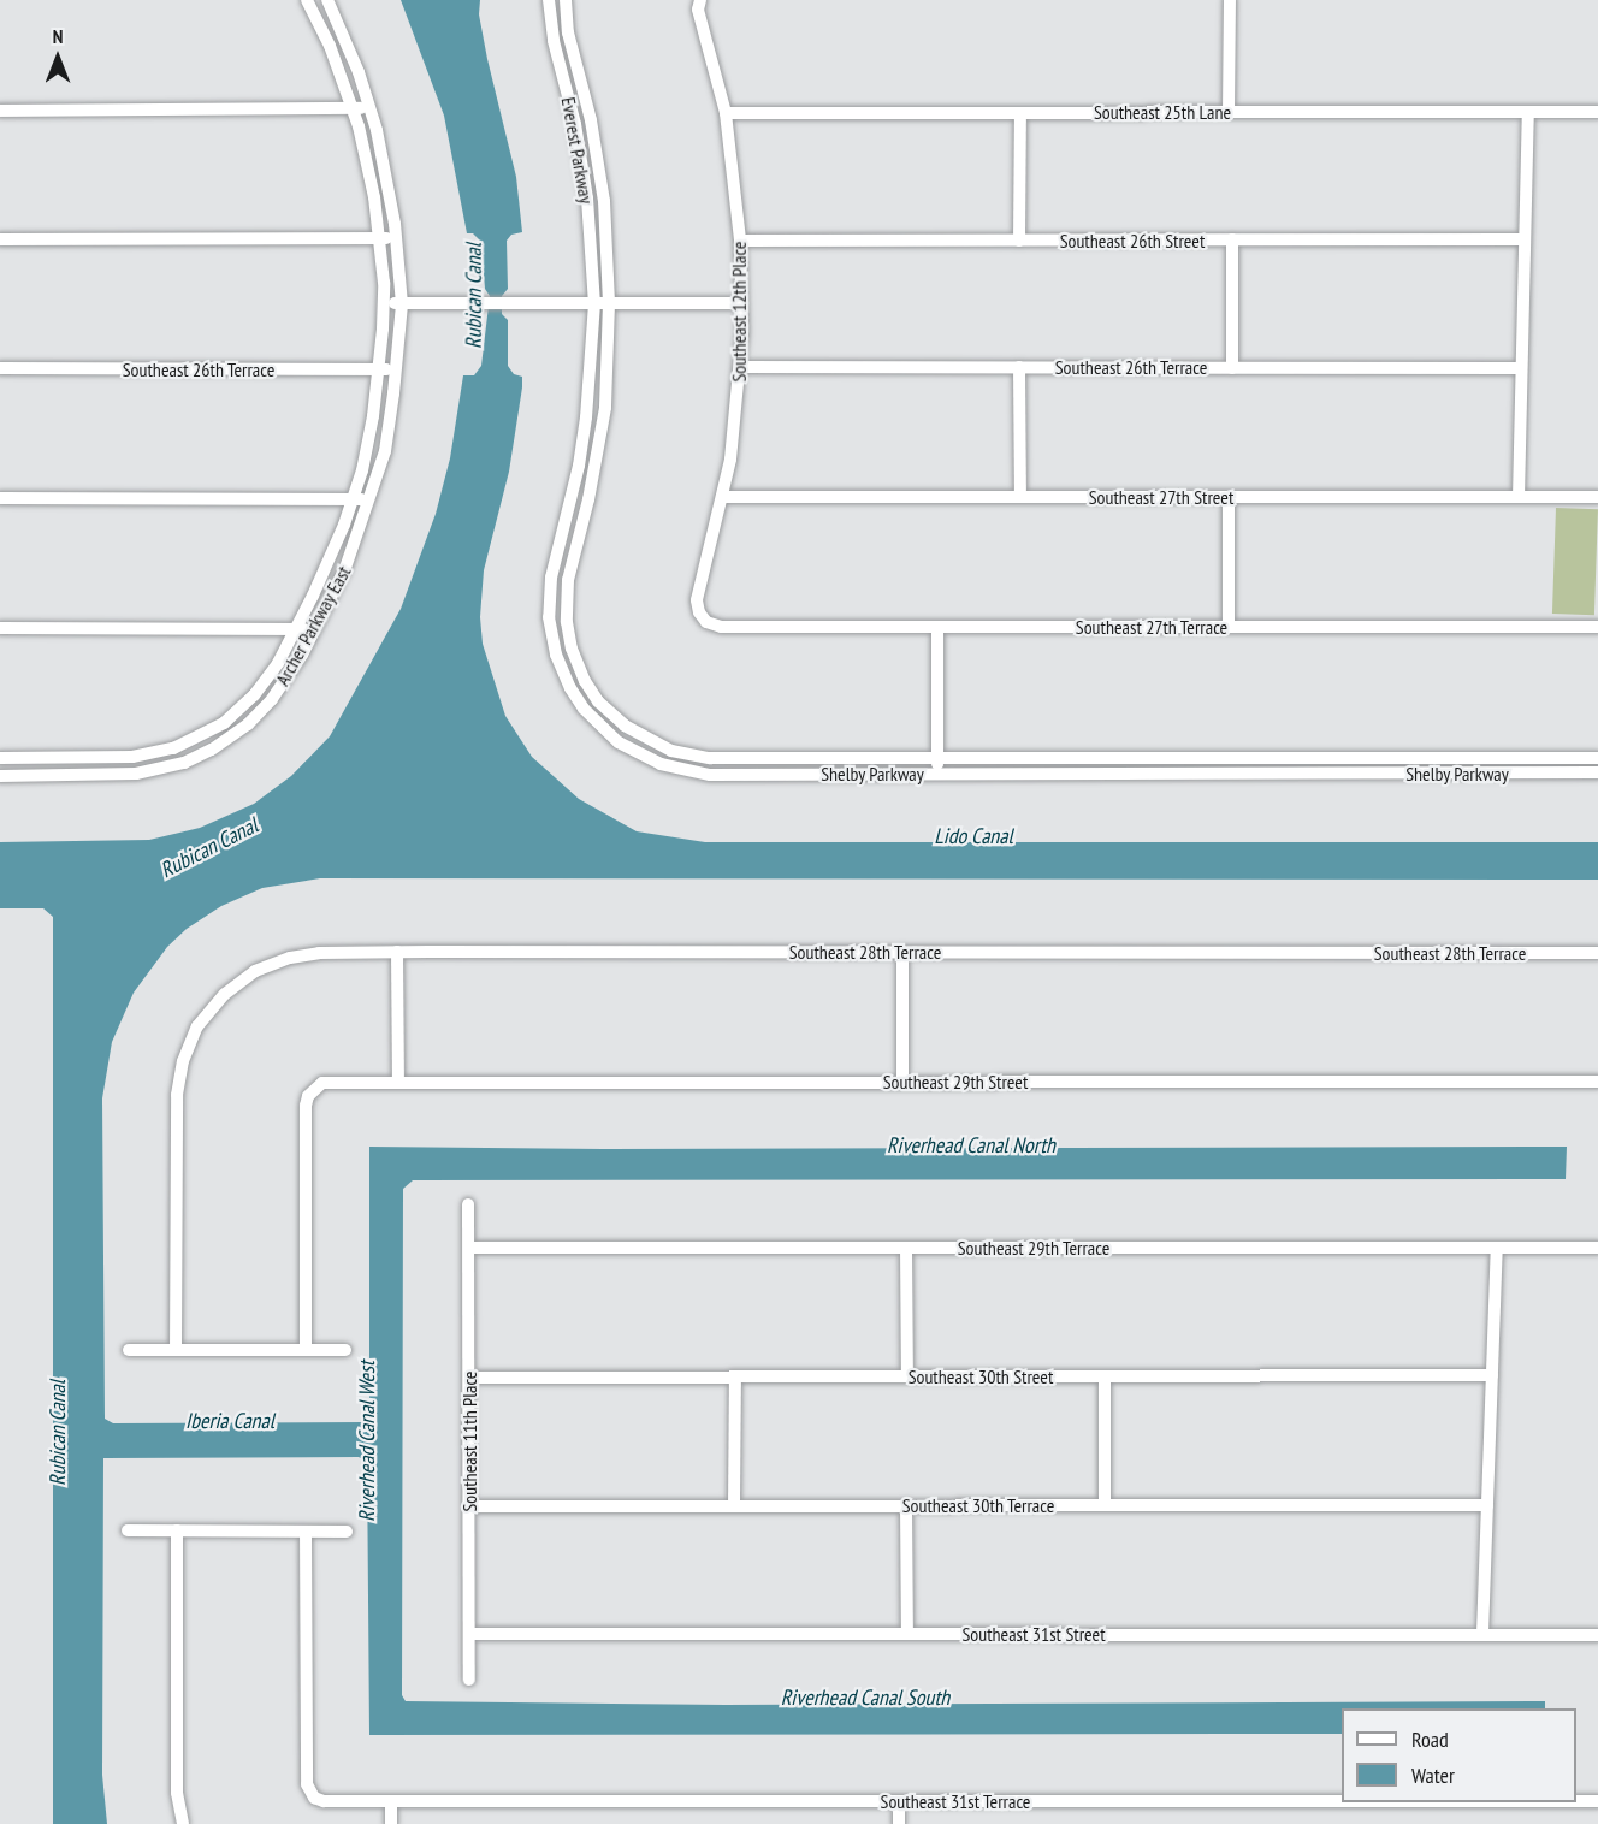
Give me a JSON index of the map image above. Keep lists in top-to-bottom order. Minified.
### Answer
{"streets":{"street":["Southeast 25th Lane","Everest Parkway","Southeast 26th Street","Southeast 12th Place","Southeast 26th Terrace","Southeast 27th Street","Archer Parkway East","Southeast 27th Terrace","Shelby Parkway","Southeast 28th Terrace","Southeast 29th Street","Southeast 29th Terrace","Southeast 30th Street","Southeast 11th Place","Southeast 30th Terrace","Southeast 31st Street","Southeast 31st Terrace"]},"crossings":[["Southeast 25th Lane","Southeast 12th Place"],["Everest Parkway","Shelby Parkway"],["Southeast 26th Street","Southeast 12th Place"],["Southeast 12th Place","Southeast 26th Terrace"],["Southeast 12th Place","Southeast 27th Street"],["Southeast 12th Place","Southeast 27th Terrace"],["Southeast 26th Terrace","Archer Parkway East"],["Southeast 29th Terrace","Southeast 11th Place"],["Southeast 30th Street","Southeast 11th Place"],["Southeast 11th Place","Southeast 30th Terrace"],["Southeast 11th Place","Southeast 31st Street"]],"water":["Rubican Canal","Lido Canal","Riverhead Canal North","Iberia Canal","Riverhead Canal West","Riverhead Canal South"],"legend":["Road","Water"],"north":"top"}
